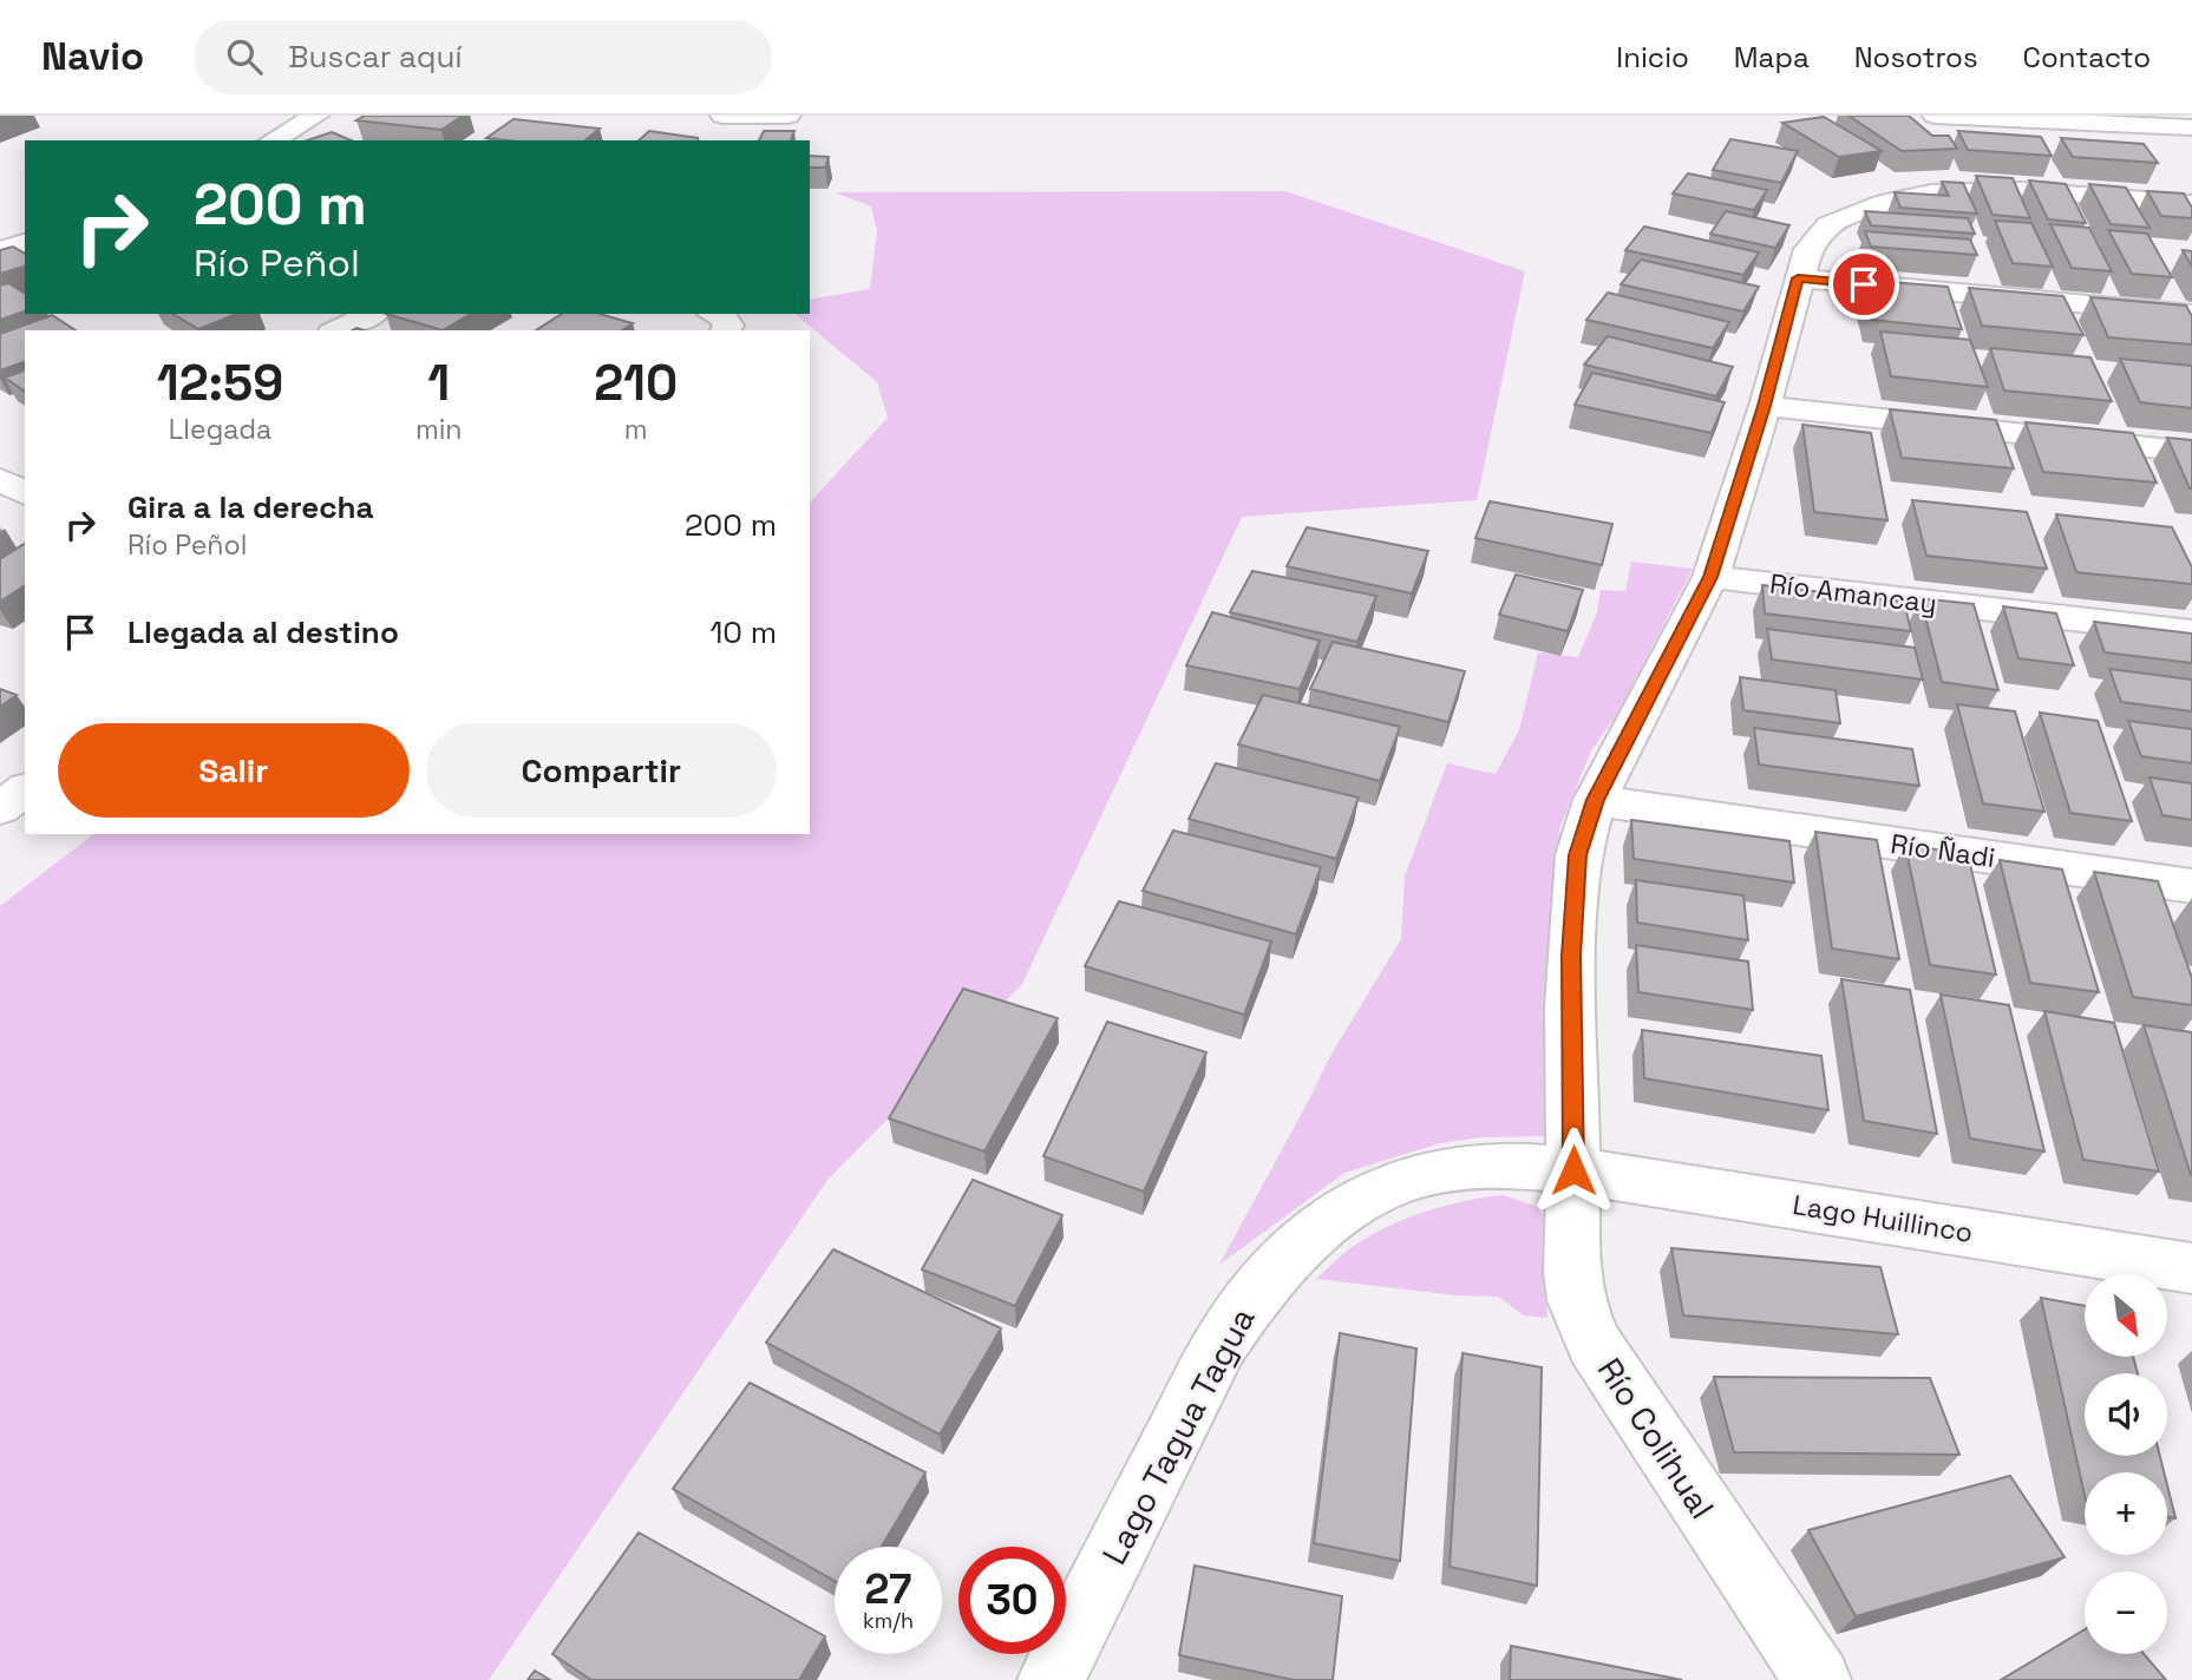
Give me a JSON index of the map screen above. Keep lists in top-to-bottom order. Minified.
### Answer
{"streets":{"street":["Río Amancay","Río Ñadi","Lago Huillinco","Lago Tagua Tagua","Río Colihual"]},"crossings":[["Río Amancay","Río Colihual"],["Río Ñadi","Río Colihual"],["Lago Huillinco","Lago Tagua Tagua"],["Lago Huillinco","Río Colihual"],["Lago Tagua Tagua","Río Colihual"]],"north":"bottom right","page":{"header":"Navio","search":"Buscar aquí","nav":["Inicio","Mapa","Nosotros","Contacto"],"turn":["200 m","Río Peñol"],"eta":["12:59","Llegada","1","min","210","m"],"list":[{"name":"Gira a la derecha","note":"Río Peñol","value":"200 m"},{"name":"Llegada al destino","value":"10 m"}],"buttons":["Salir","Compartir"],"map_buttons":["+","−"],"speed":"27 km/h","limit":"30"}}
